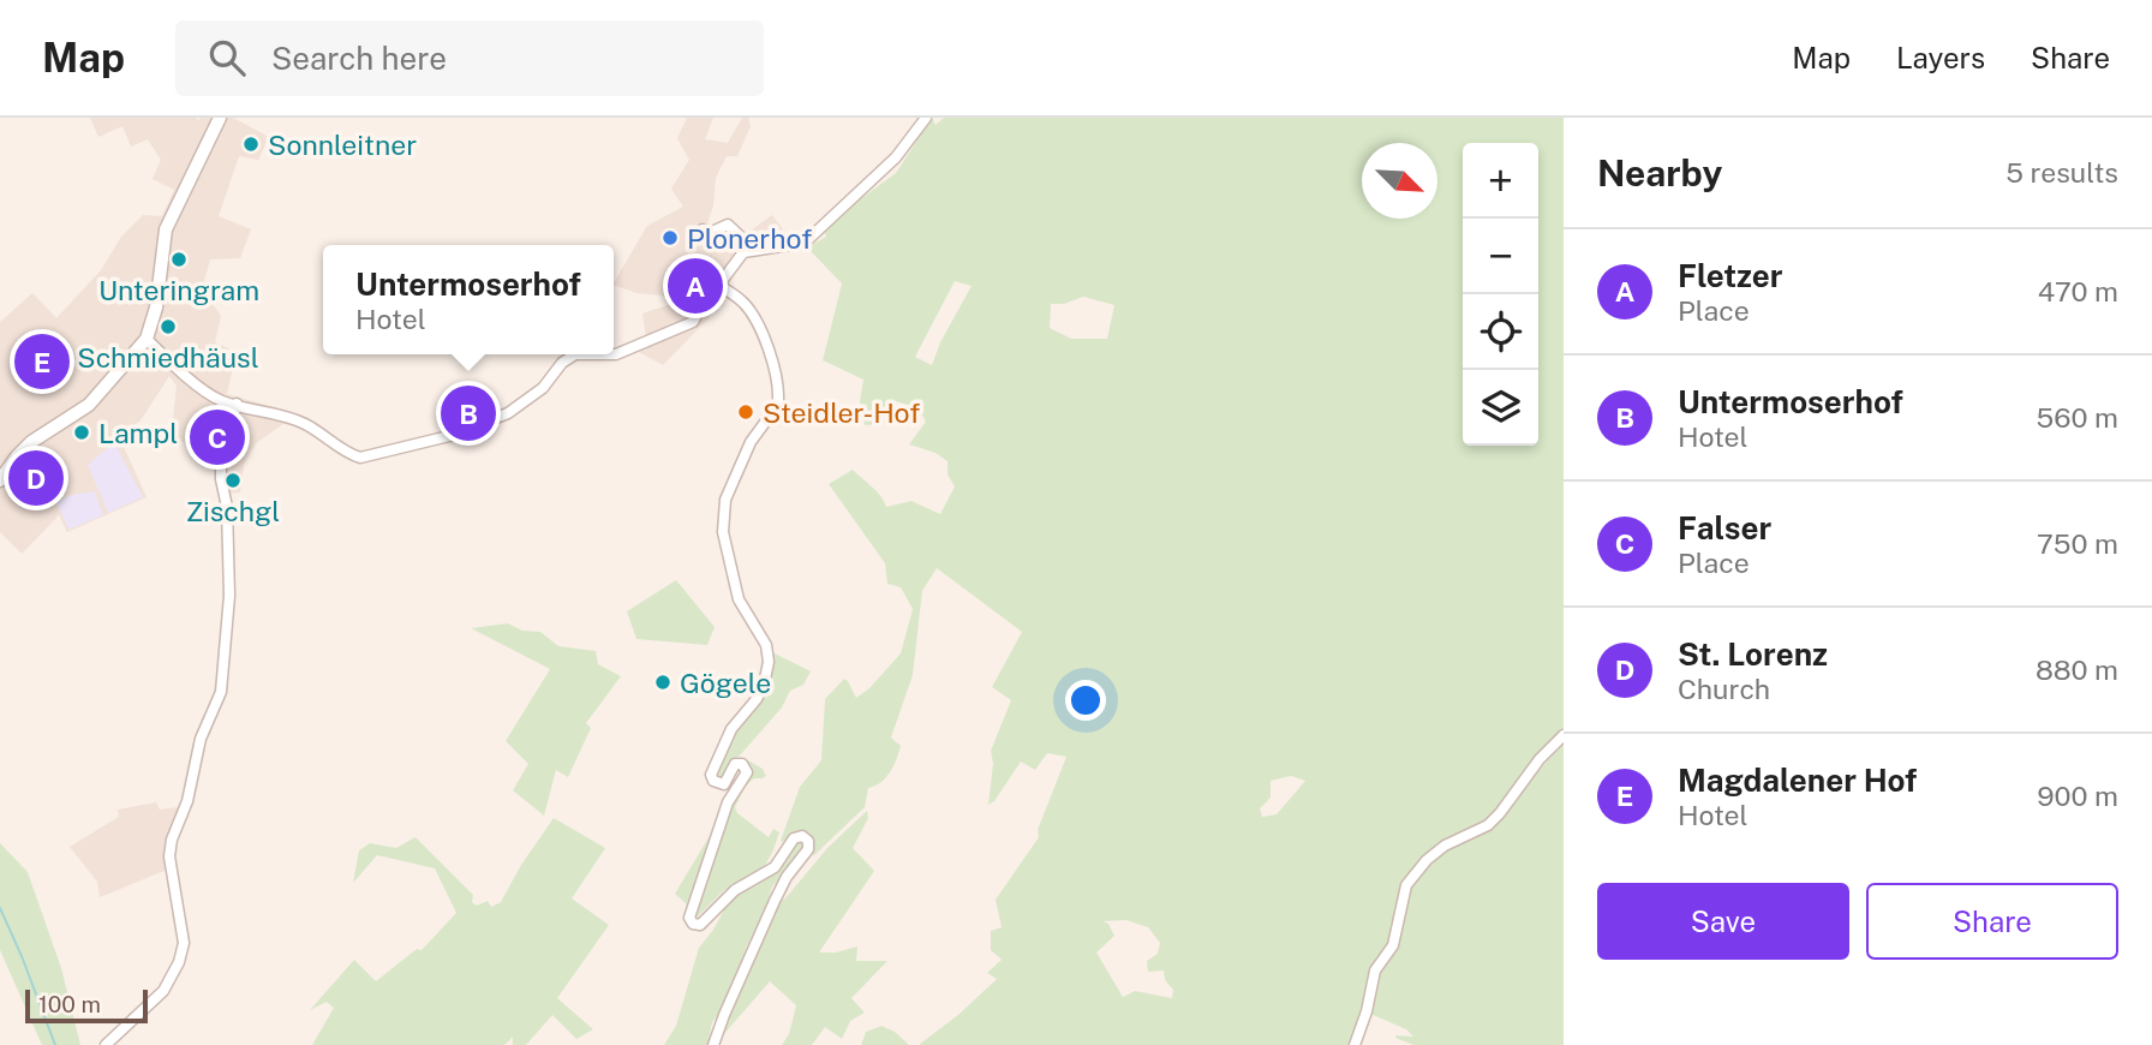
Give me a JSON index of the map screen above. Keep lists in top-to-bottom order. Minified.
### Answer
{"places":["Sonnleitner","Plonerhof","Unteringram","Schmiedhäusl","Steidler-Hof","Lampl","Zischgl","Gögele"],"scale_bar":"100 m","north":"bottom right","page":{"header":"Map","search":"Search here","nav":["Map","Layers","Share"],"heading":["Nearby","5 results"],"map_buttons":["+","−"],"list":[{"mark":"A","name":"Fletzer","note":"Place","value":"470 m"},{"mark":"B","name":"Untermoserhof","note":"Hotel","value":"560 m"},{"mark":"C","name":"Falser","note":"Place","value":"750 m"},{"mark":"D","name":"St. Lorenz","note":"Church","value":"880 m"},{"mark":"E","name":"Magdalener Hof","note":"Hotel","value":"900 m"}],"popup":["Untermoserhof","Hotel"],"pins":["A","E","B","C","D"],"buttons":["Save","Share"],"scale":"100 m"}}
